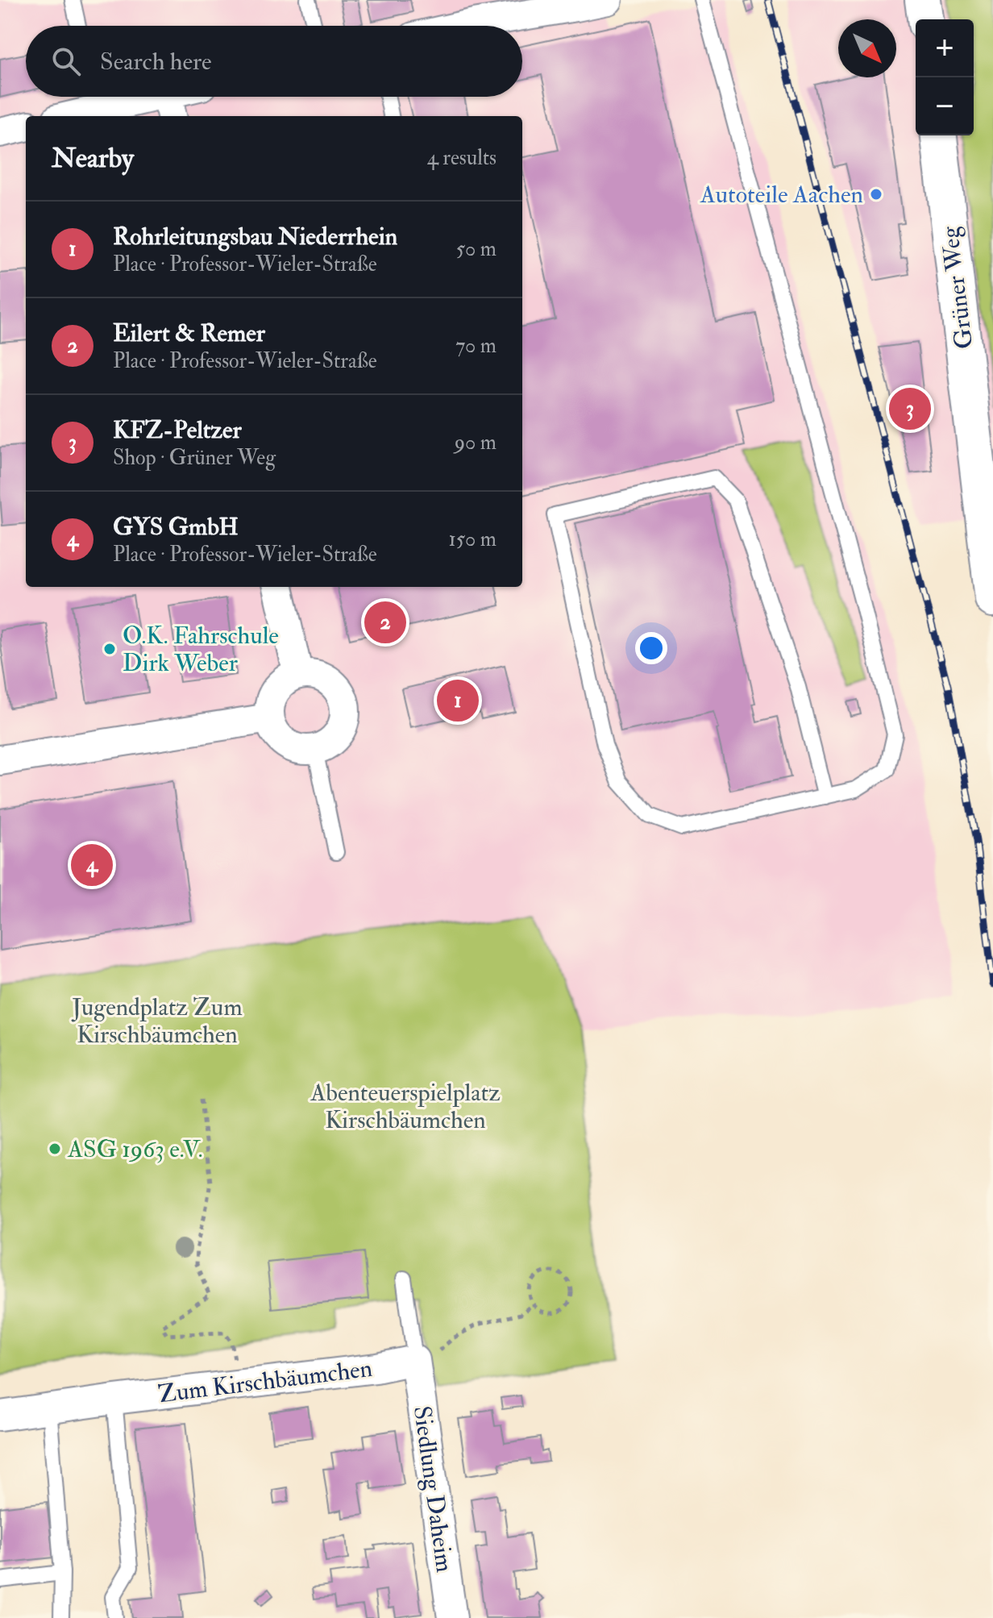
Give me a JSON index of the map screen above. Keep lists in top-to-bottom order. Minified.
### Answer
{"streets":{"street":["Grüner Weg","Zum Kirschbäumchen","Siedlung Daheim"]},"crossings":[["Zum Kirschbäumchen","Siedlung Daheim"]],"parks":["Jugendplatz Zum Kirschbäumchen","Abenteuerspielplatz Kirschbäumchen"],"places":["Autoteile Aachen","O.K. Fahrschule Dirk Weber","ASG 1963 e.V."],"north":"bottom right","page":{"map_buttons":["+","−"],"search":"Search here","heading":["Nearby","4 results"],"list":[{"mark":"1","name":"Rohrleitungsbau Niederrhein","note":"Place · Professor-Wieler-Straße","value":"50 m"},{"mark":"2","name":"Eilert & Remer","note":"Place · Professor-Wieler-Straße","value":"70 m"},{"mark":"3","name":"KFZ-Peltzer","note":"Shop · Grüner Weg","value":"90 m"},{"mark":"4","name":"GYS GmbH","note":"Place · Professor-Wieler-Straße","value":"150 m"}],"pins":["3","2","1","4"]}}
